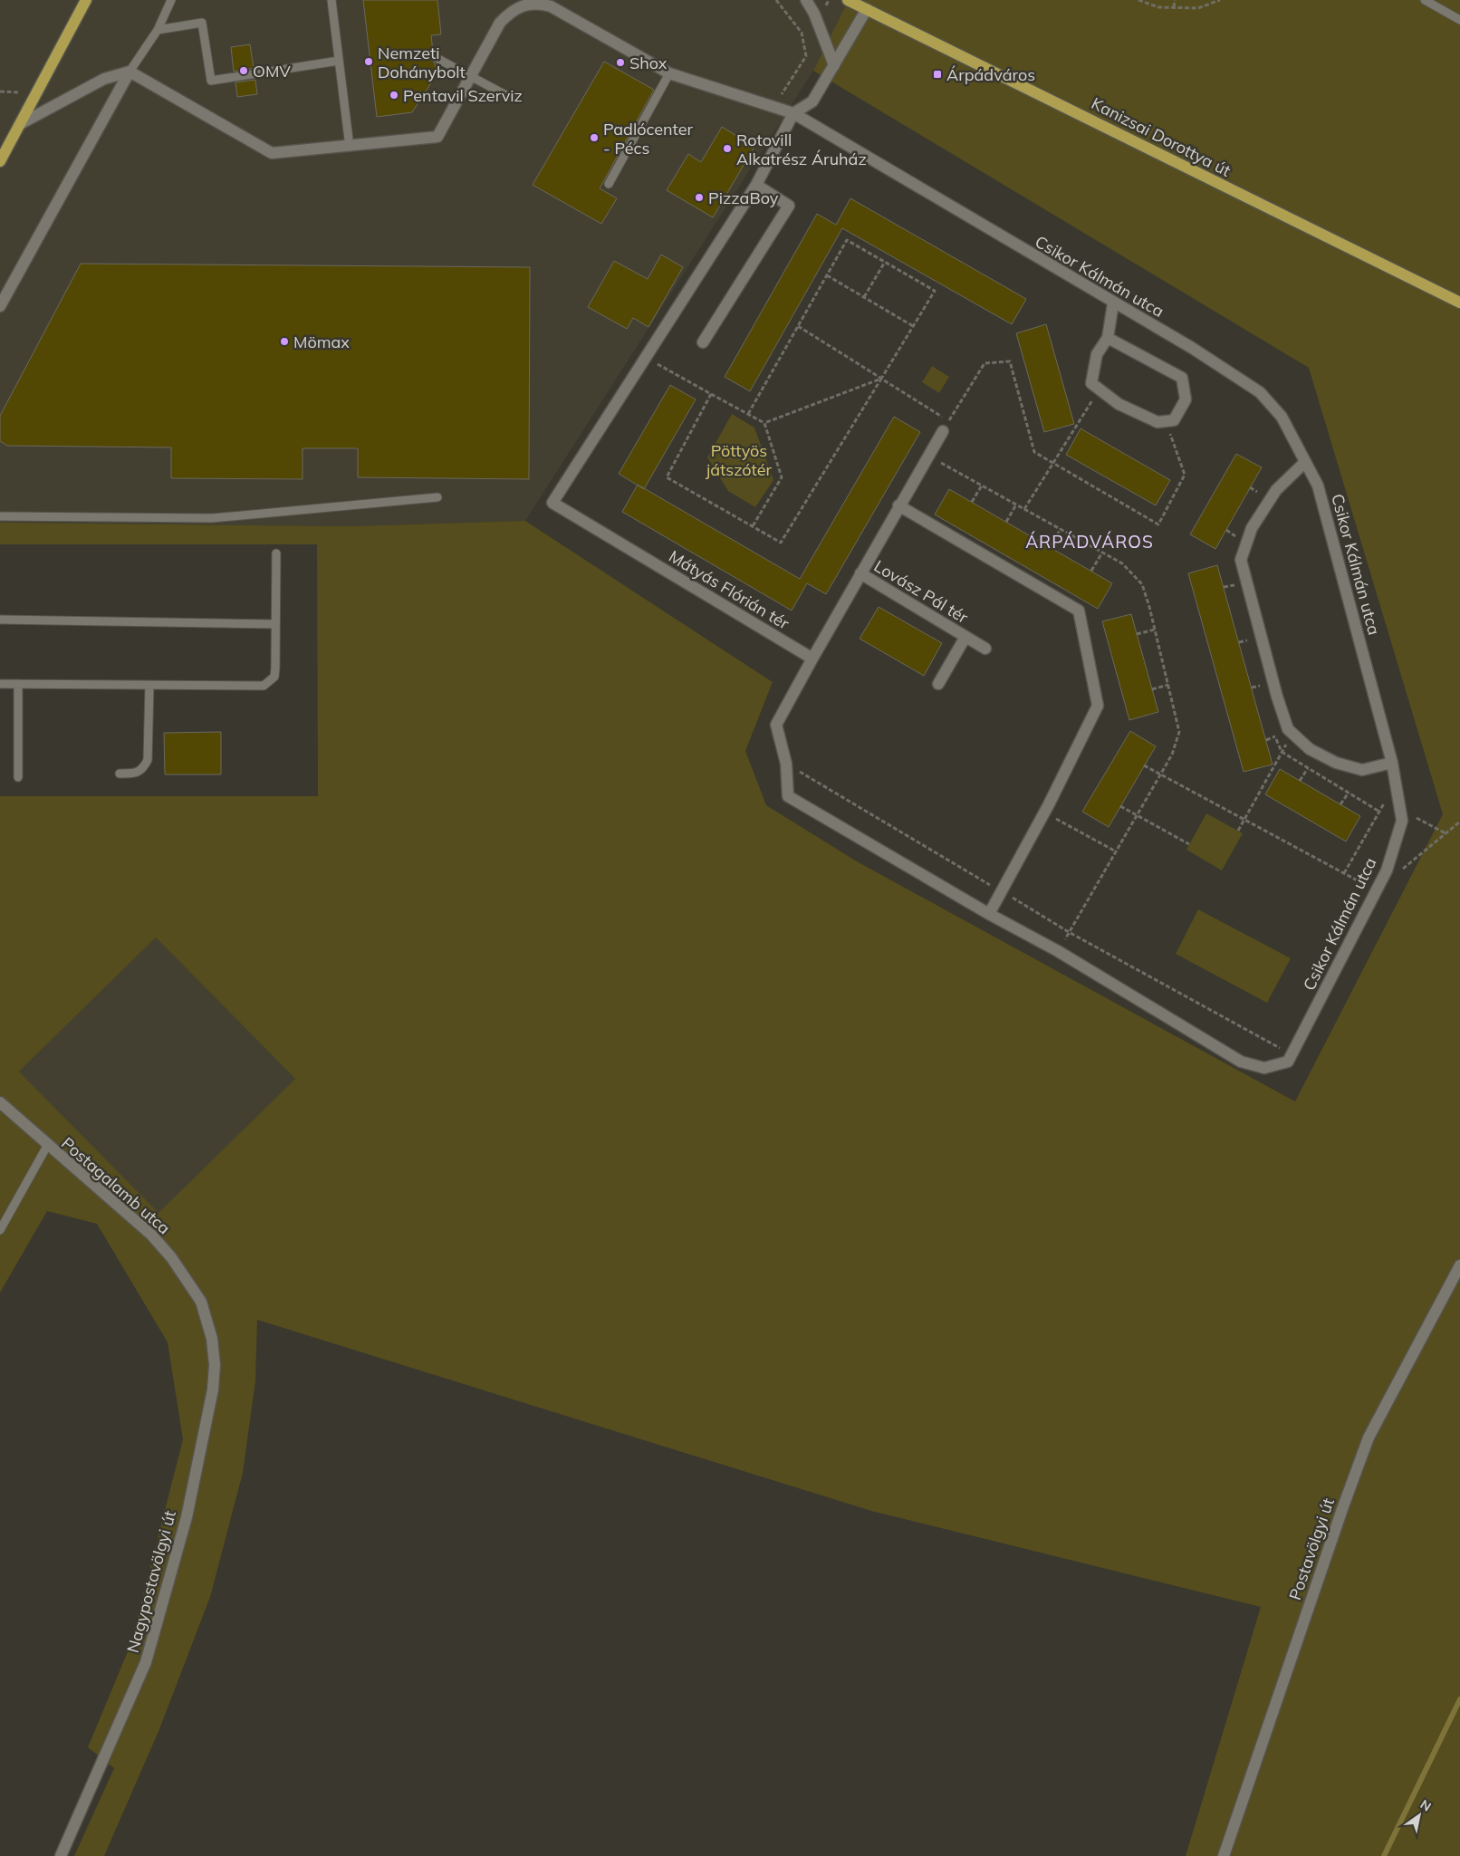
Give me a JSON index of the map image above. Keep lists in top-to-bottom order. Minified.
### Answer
{"streets":{"main road":["Kanizsai Dorottya út"],"street":["Csikor Kálmán utca","Mátyás Flórián tér","Lovász Pál tér","Postagalamb utca","Postavölgyi út","Nagypostavölgyi út"]},"crossings":[["Postagalamb utca","Nagypostavölgyi út"]],"districts":["ÁRPÁDVÁROS"],"parks":["Pöttyös játszótér"],"places":{"other":["Nemzeti Dohánybolt","Shox","OMV","Pentavil Szerviz","Padlócenter - Pécs","Rotovill Alkatrész Áruház","PizzaBoy","Mömax"],"transit":["Árpádváros"]},"north":"top right"}
